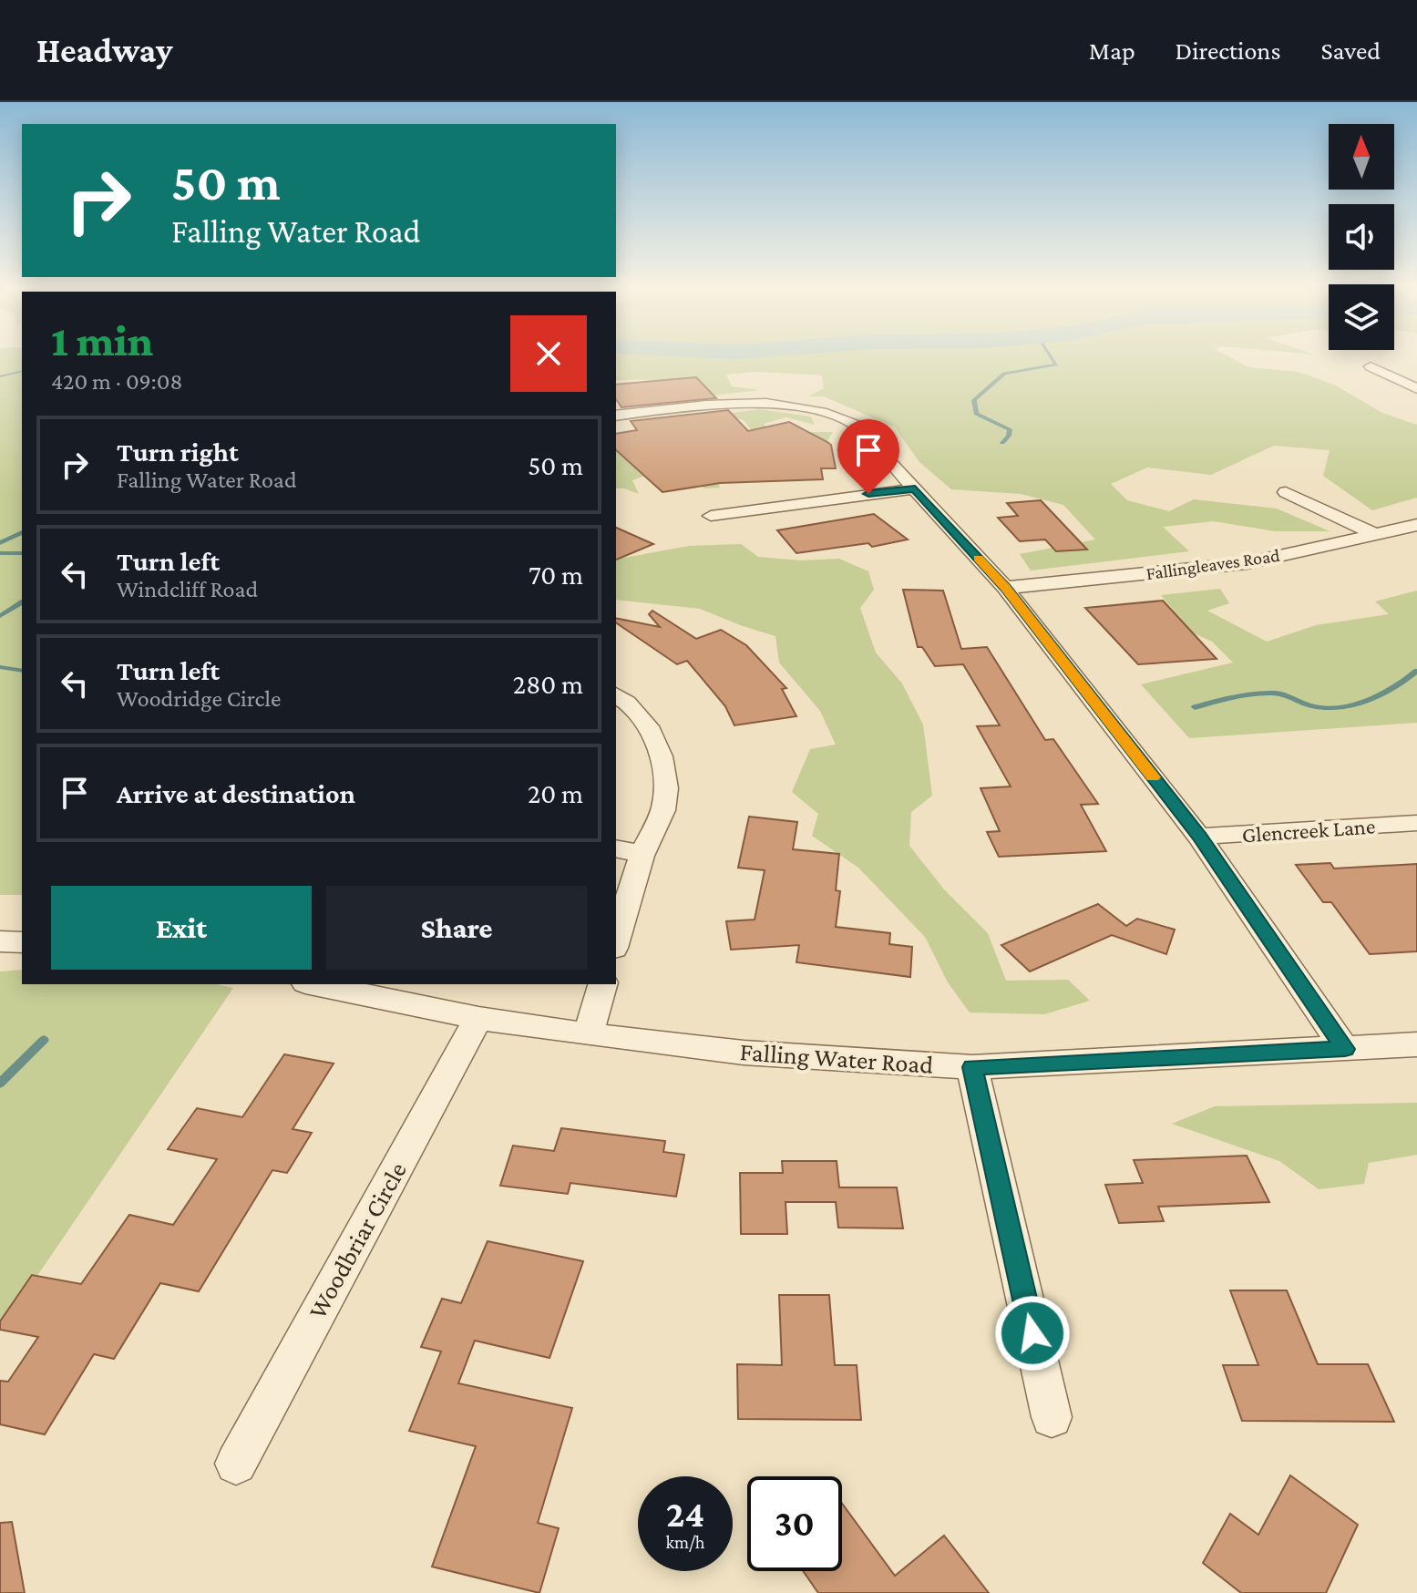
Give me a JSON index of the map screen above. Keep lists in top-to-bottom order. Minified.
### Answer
{"streets":{"street":["Fallingleaves Road","Glencreek Lane","Falling Water Road","Woodbriar Circle"]},"crossings":[["Falling Water Road","Woodbriar Circle"]],"north":"top","page":{"header":"Headway","nav":["Map","Directions","Saved"],"turn":["50 m","Falling Water Road"],"heading":["1 min","420 m · 09:08"],"list":[{"name":"Turn right","note":"Falling Water Road","value":"50 m"},{"name":"Turn left","note":"Windcliff Road","value":"70 m"},{"name":"Turn left","note":"Woodridge Circle","value":"280 m"},{"name":"Arrive at destination","value":"20 m"}],"buttons":["Exit","Share"],"speed":"24 km/h","limit":"30"}}
